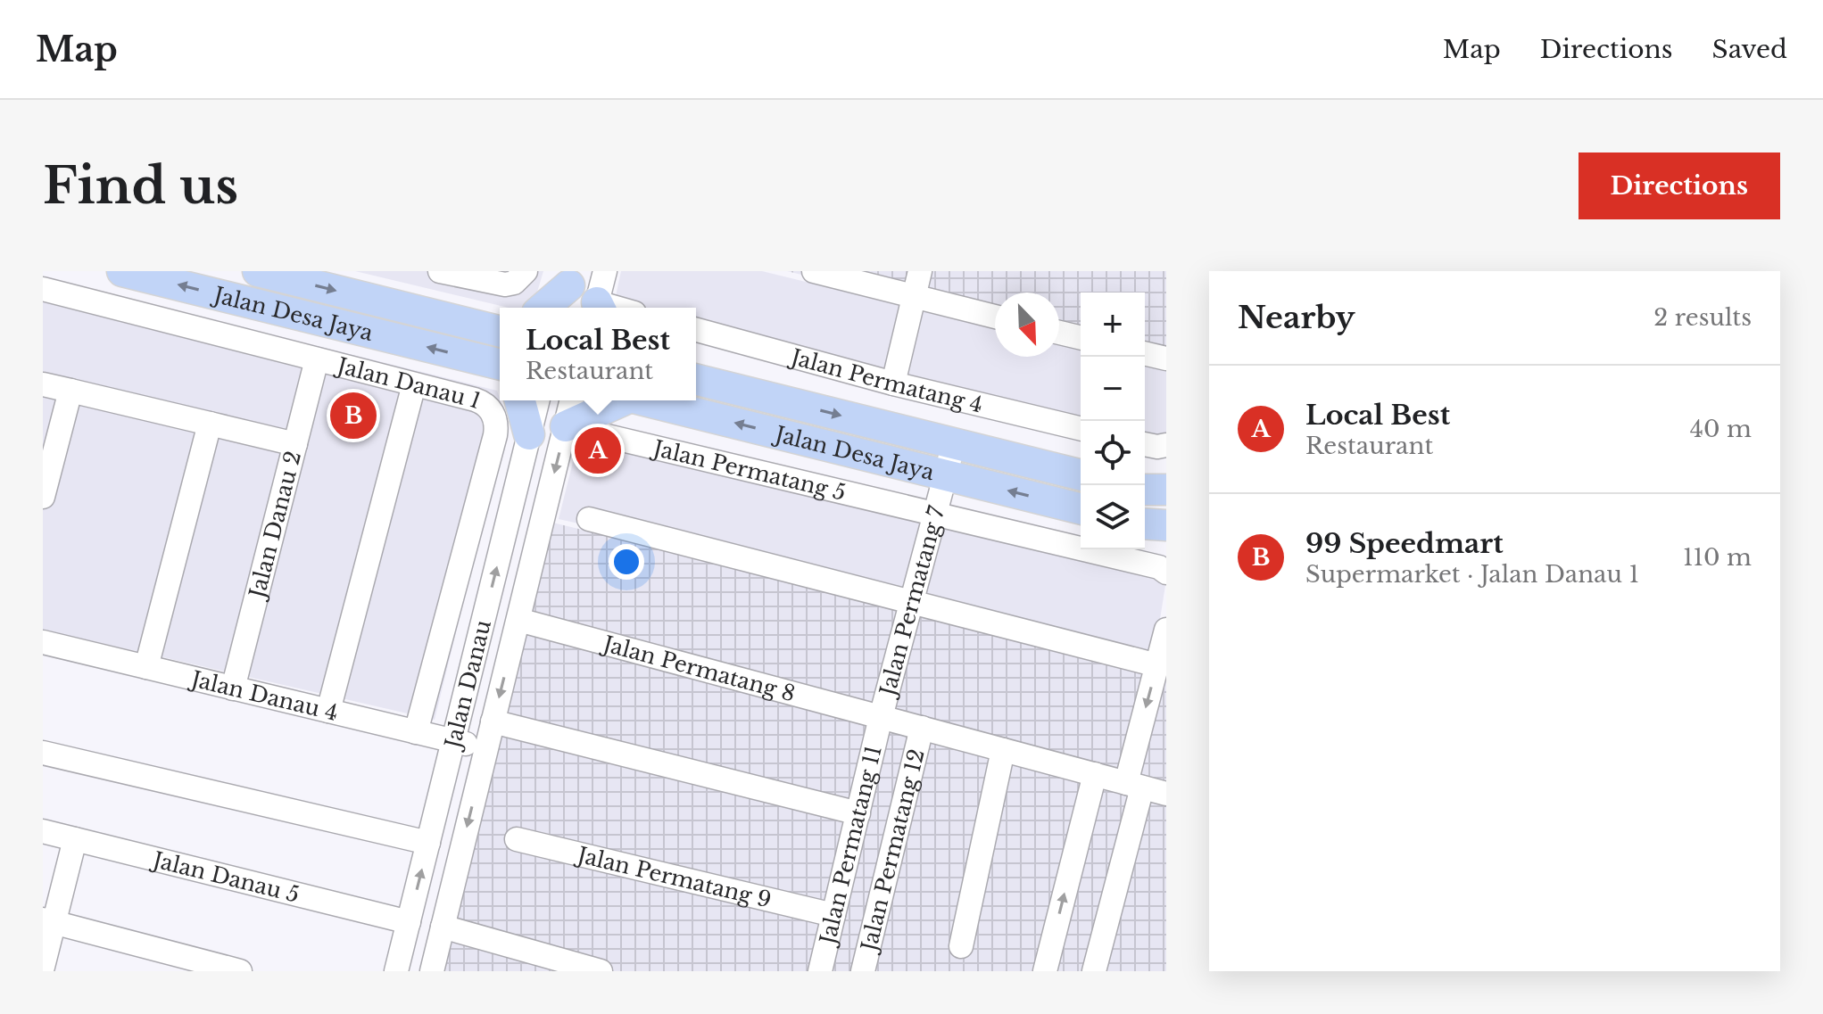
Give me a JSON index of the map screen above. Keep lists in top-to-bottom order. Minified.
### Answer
{"streets":{"main road":["Jalan Desa Jaya"],"street":["Jalan Permatang 4","Jalan Danau 1","Jalan Permatang 5","Jalan Danau 2","Jalan Permatang 7","Jalan Permatang 8","Jalan Danau","Jalan Danau 4","Jalan Permatang 11","Jalan Permatang 12","Jalan Danau 5","Jalan Permatang 9"]},"crossings":[["Jalan Desa Jaya","Jalan Permatang 7"],["Jalan Danau 1","Jalan Danau 2"],["Jalan Danau 1","Jalan Danau 4"],["Jalan Permatang 5","Jalan Permatang 7"],["Jalan Permatang 5","Jalan Danau"],["Jalan Danau 2","Jalan Danau 4"],["Jalan Permatang 7","Jalan Permatang 8"],["Jalan Permatang 7","Jalan Permatang 11"],["Jalan Permatang 8","Jalan Danau"],["Jalan Permatang 8","Jalan Permatang 11"],["Jalan Permatang 8","Jalan Permatang 12"],["Jalan Danau","Jalan Danau 4"],["Jalan Danau","Jalan Danau 5"],["Jalan Permatang 11","Jalan Permatang 9"]],"north":"bottom right","page":{"header":"Map","nav":["Map","Directions","Saved"],"buttons":"Directions","title":"Find us","heading":["Nearby","2 results"],"map_buttons":["+","−"],"popup":["Local Best","Restaurant"],"list":[{"mark":"A","name":"Local Best","note":"Restaurant","value":"40 m"},{"mark":"B","name":"99 Speedmart","note":"Supermarket · Jalan Danau 1","value":"110 m"}],"pins":["B","A"]}}
